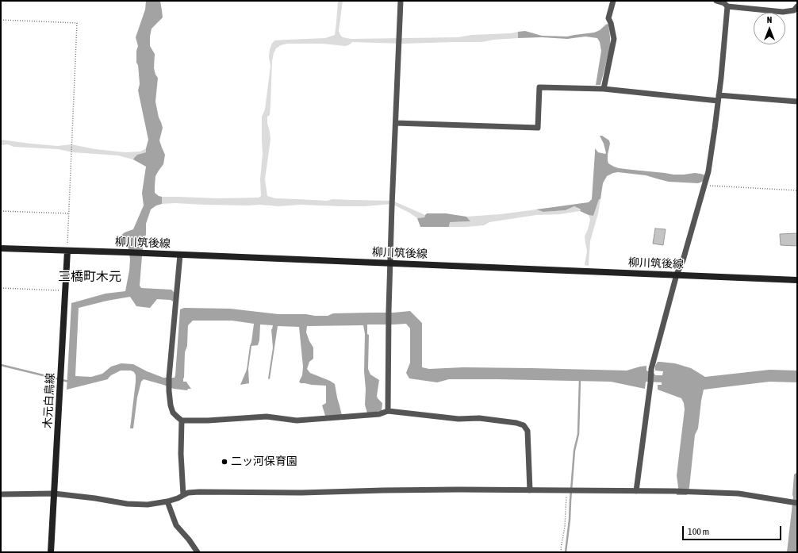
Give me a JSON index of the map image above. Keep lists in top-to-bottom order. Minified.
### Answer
{"streets":{"main road":["柳川筑後線","木元白鳥線"]},"crossings":[["柳川筑後線","木元白鳥線"]],"districts":["三橋町木元"],"places":["二ッ河保育園"],"scale_bar":"100 m","north":"top"}
